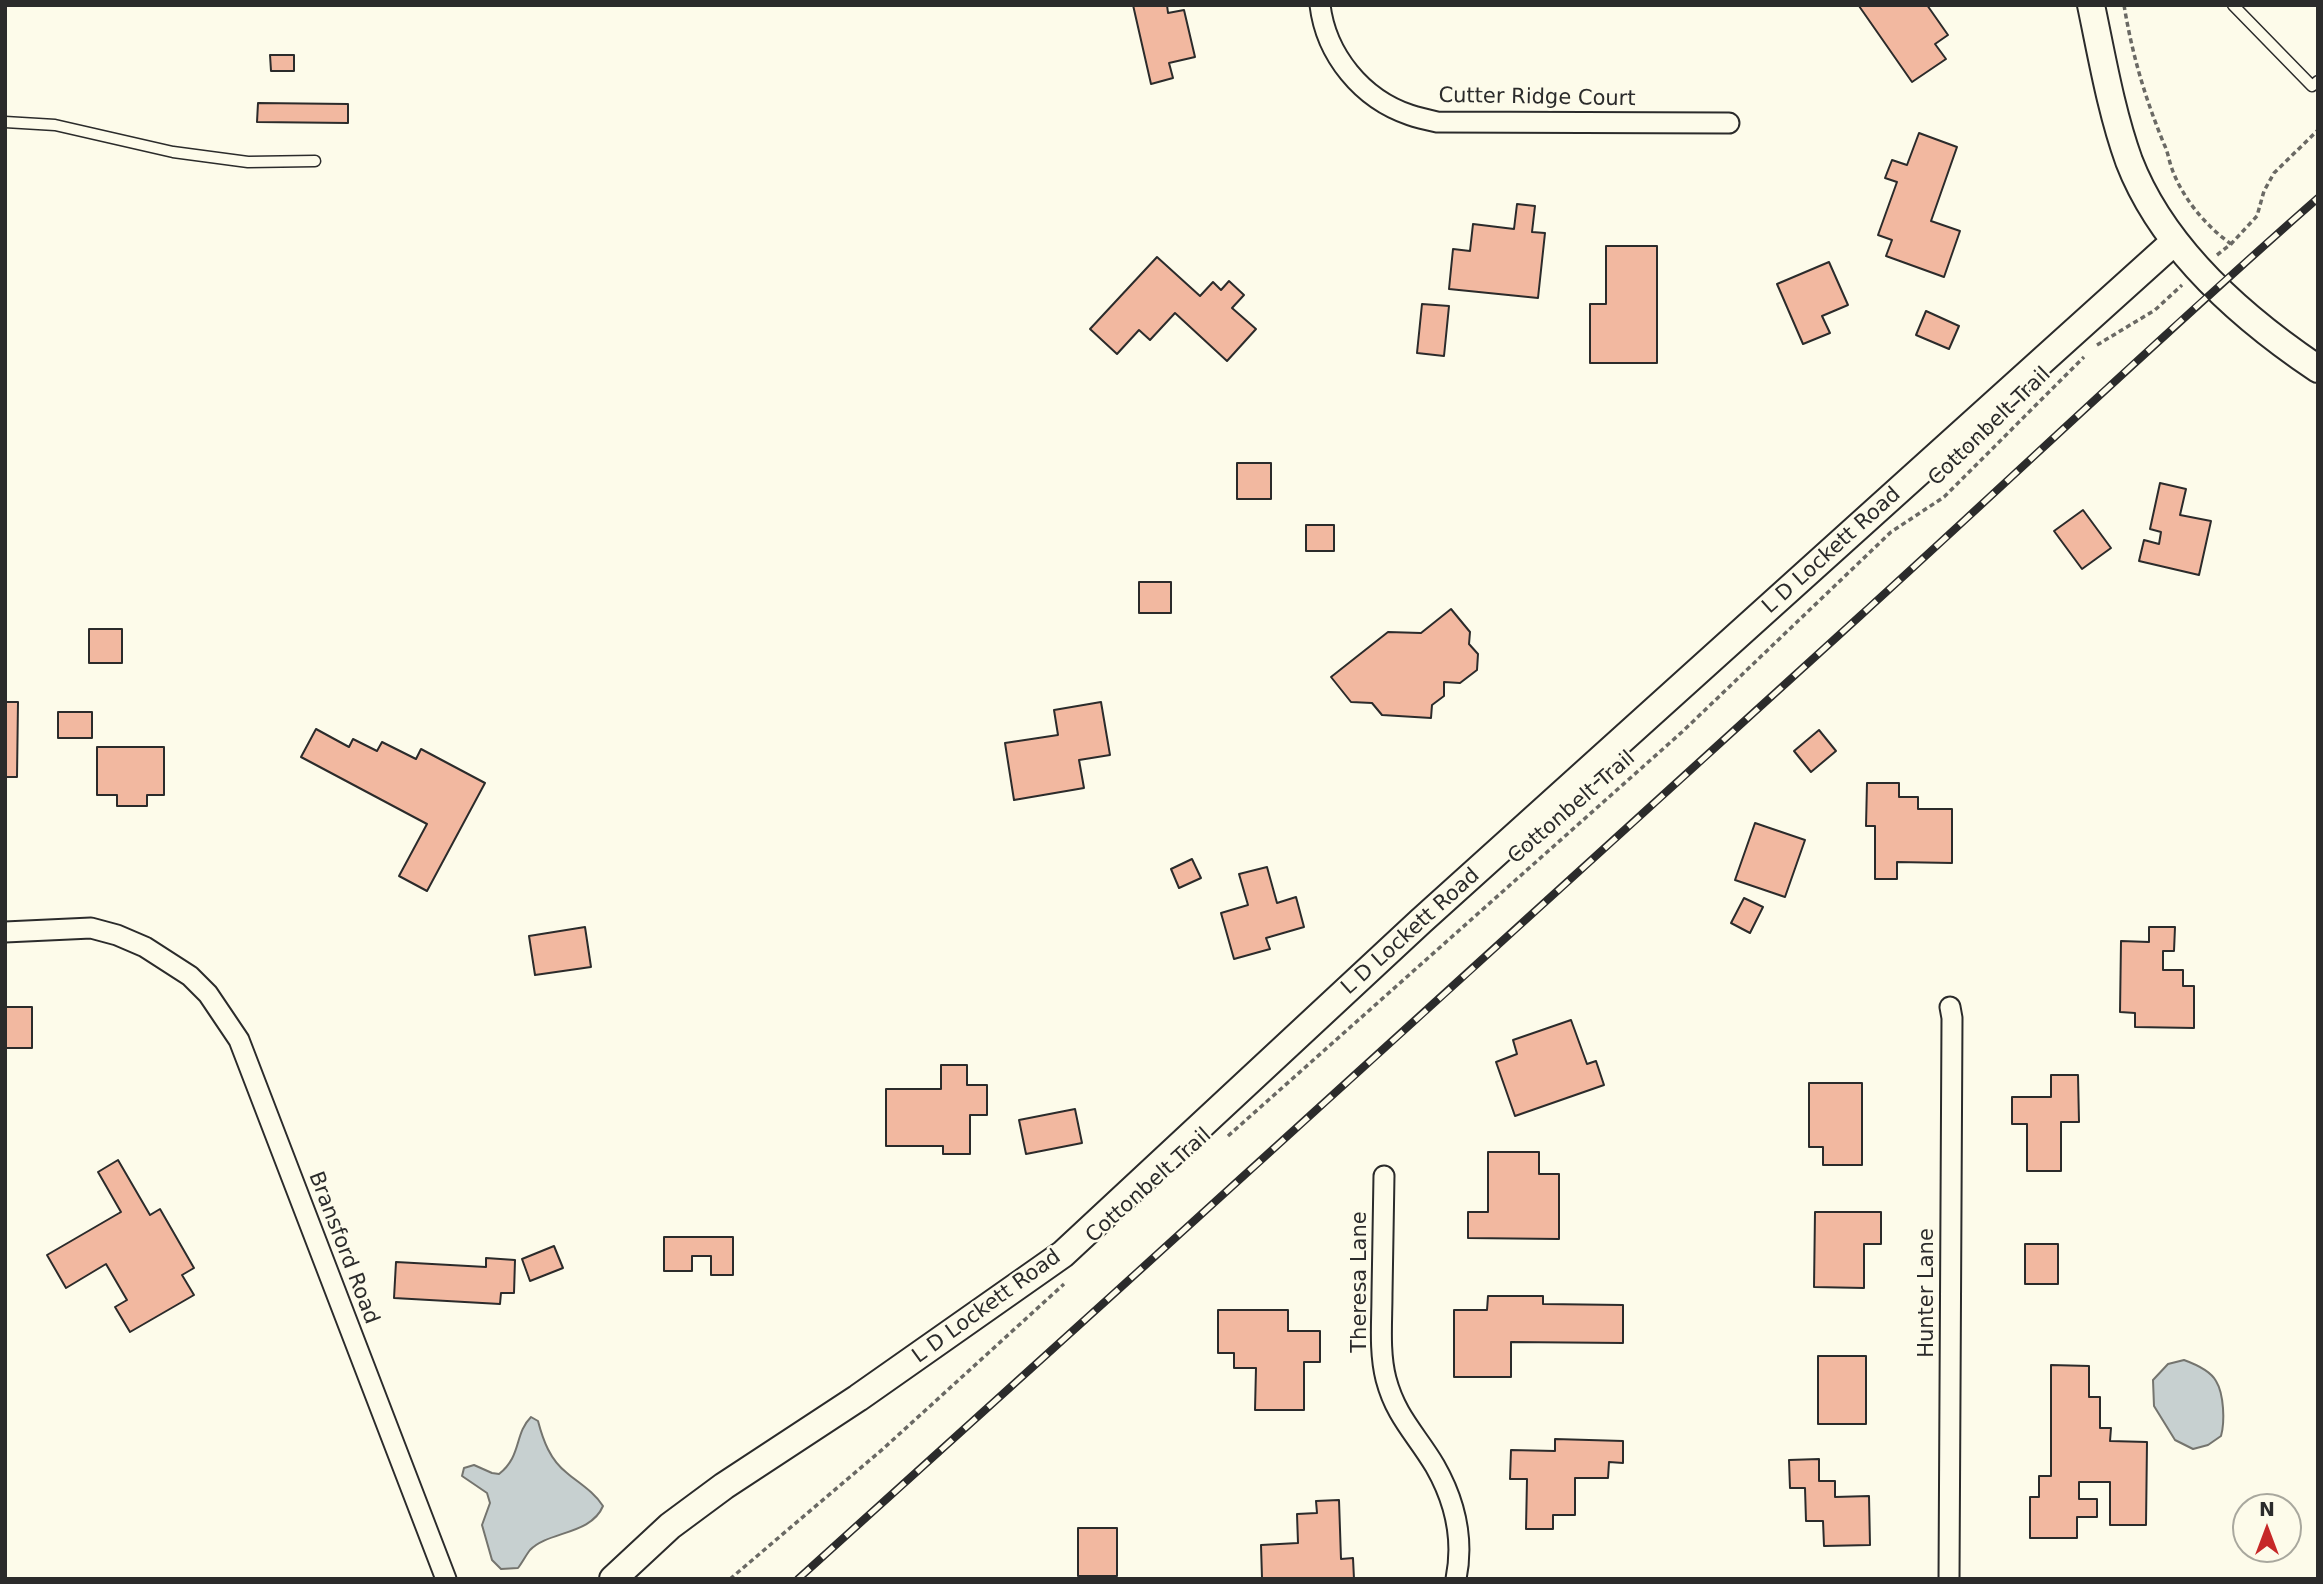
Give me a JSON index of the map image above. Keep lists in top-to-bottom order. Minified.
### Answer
{"streets":{"main road":["L D Lockett Road"],"street":["Cutter Ridge Court","Bransford Road","Theresa Lane","Hunter Lane"],"path":["Cottonbelt Trail"]},"north":"top"}
